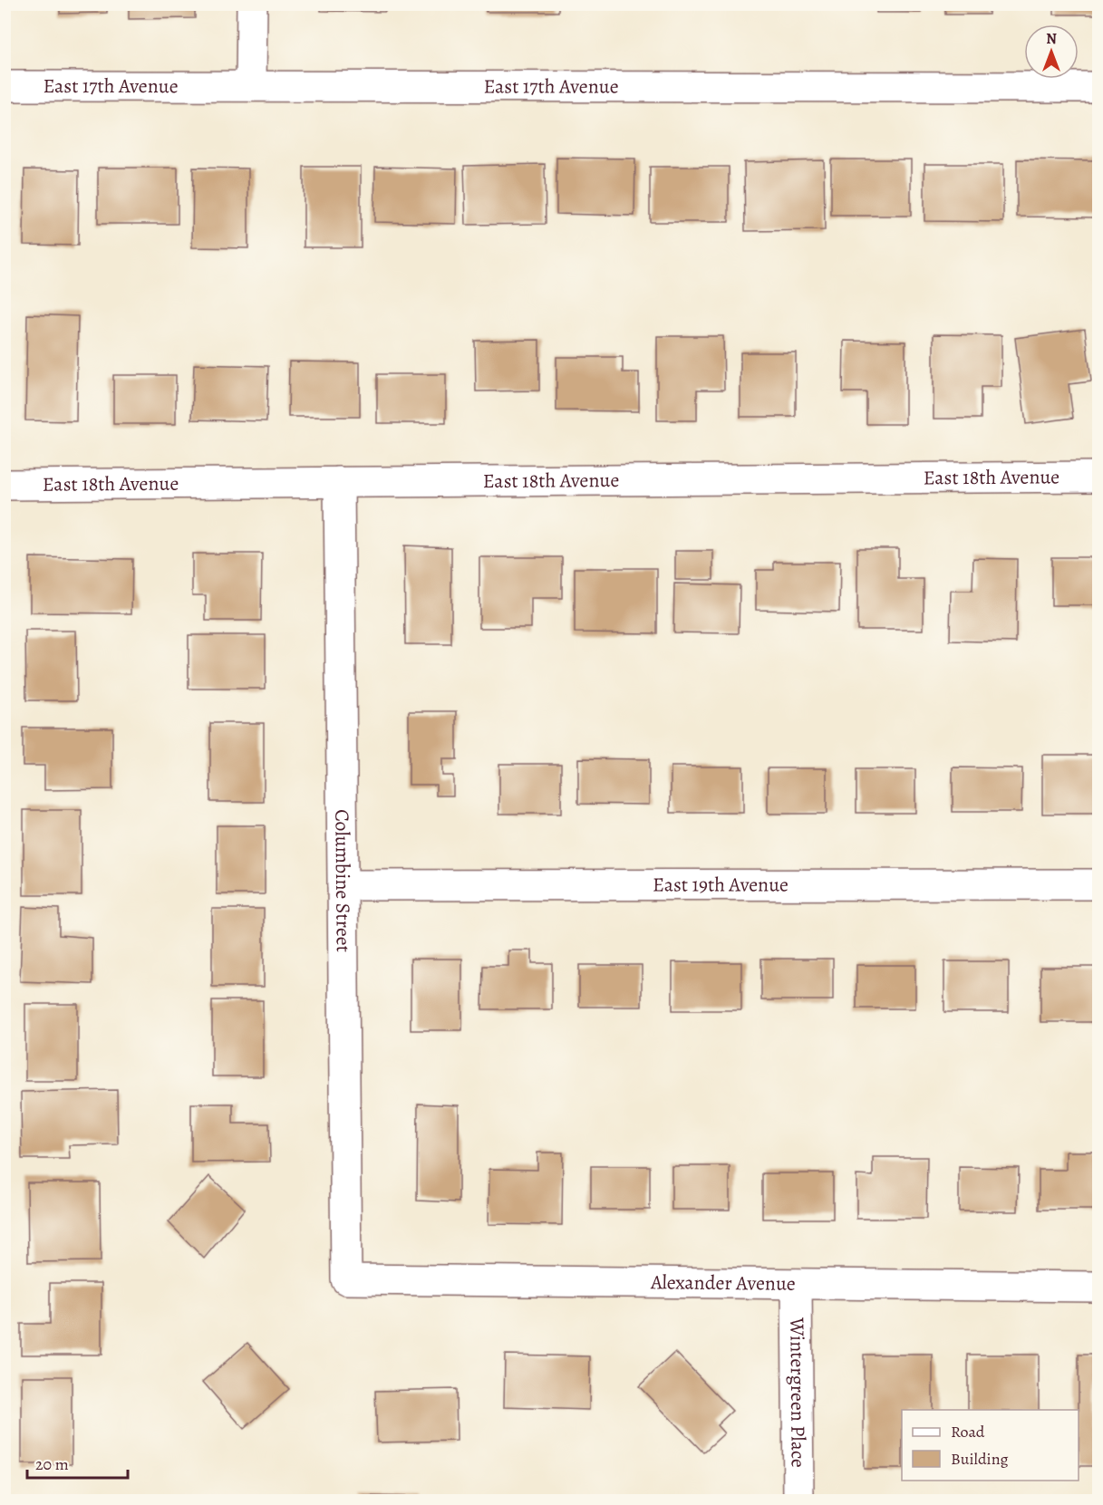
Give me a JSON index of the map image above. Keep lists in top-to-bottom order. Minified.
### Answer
{"streets":{"street":["East 17th Avenue","East 18th Avenue","Columbine Street","East 19th Avenue","Alexander Avenue","Wintergreen Place"]},"crossings":[["East 18th Avenue","Columbine Street"],["Columbine Street","East 19th Avenue"],["Columbine Street","Alexander Avenue"],["Alexander Avenue","Wintergreen Place"]],"legend":["Road","Building"],"scale_bar":"20 m","north":"top"}
